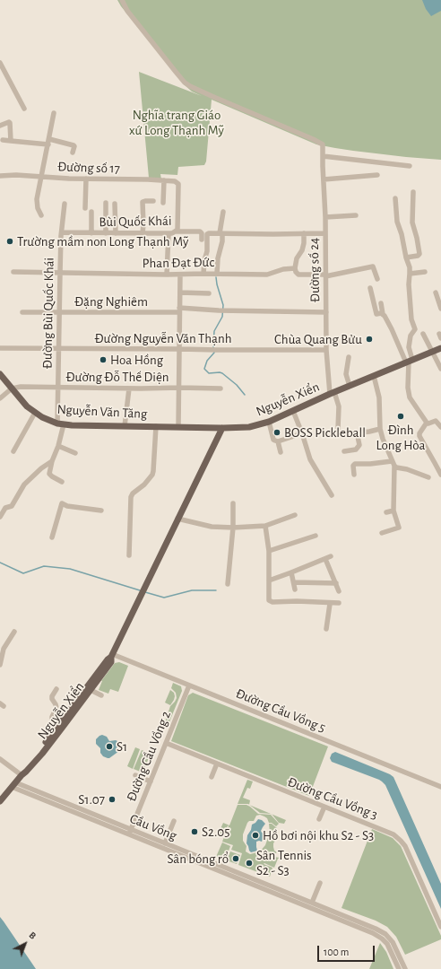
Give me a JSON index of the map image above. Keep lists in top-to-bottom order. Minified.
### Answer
{"streets":{"main road":["Nguyễn Xiển","Nguyễn Văn Tăng"],"street":["Đường số 17","Bùi Quốc Khái","Phan Đạt Đức","Đường số 24","Đặng Nghiêm","Đường Bùi Quốc Khái","Đường Nguyễn Văn Thạnh","Đường Đỗ Thế Diện","Đường Cầu Vồng 5","Đường Cầu Vồng 2","Đường Cầu Vồng 3","Cầu Vồng"]},"crossings":[["Đường số 17","Bùi Quốc Khái"],["Bùi Quốc Khái","Đường Bùi Quốc Khái"],["Phan Đạt Đức","Đường Bùi Quốc Khái"],["Đường số 24","Đặng Nghiêm"],["Đường số 24","Đường Nguyễn Văn Thạnh"],["Đường số 24","Nguyễn Xiển"],["Đặng Nghiêm","Đường Bùi Quốc Khái"],["Đường Bùi Quốc Khái","Đường Nguyễn Văn Thạnh"],["Đường Bùi Quốc Khái","Đường Đỗ Thế Diện"],["Đường Bùi Quốc Khái","Nguyễn Văn Tăng"],["Đường Đỗ Thế Diện","Nguyễn Văn Tăng"],["Nguyễn Xiển","Nguyễn Văn Tăng"],["Nguyễn Xiển","Đường Cầu Vồng 5"],["Nguyễn Xiển","Cầu Vồng"],["Đường Cầu Vồng 5","Đường Cầu Vồng 2"],["Đường Cầu Vồng 2","Đường Cầu Vồng 3"],["Đường Cầu Vồng 2","Cầu Vồng"]],"parks":["Nghĩa trang Giáo xứ Long Thạnh Mỹ"],"places":["Trường mầm non Long Thạnh Mỹ","Chùa Quang Bửu","Hoa Hồng","Đình Long Hòa","BOSS Pickleball","S1","S1.07","S2.05","Hồ bơi nội khu S2 - S3","Sân bóng rổ","Sân Tennis S2 - S3"],"scale_bar":"100 m","north":"top right"}
